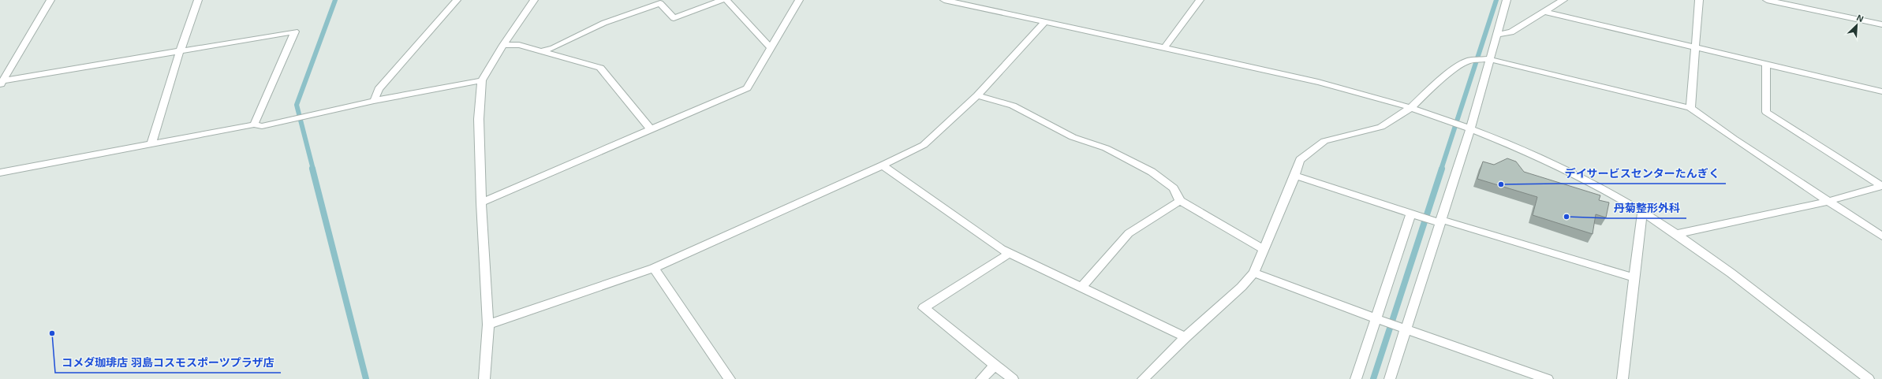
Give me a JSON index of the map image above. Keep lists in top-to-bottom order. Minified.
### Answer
{"places":["デイサービスセンターたんぎく","丹菊整形外科","コメダ珈琲店 羽島コスモスポーツプラザ店"],"north":"top right"}
